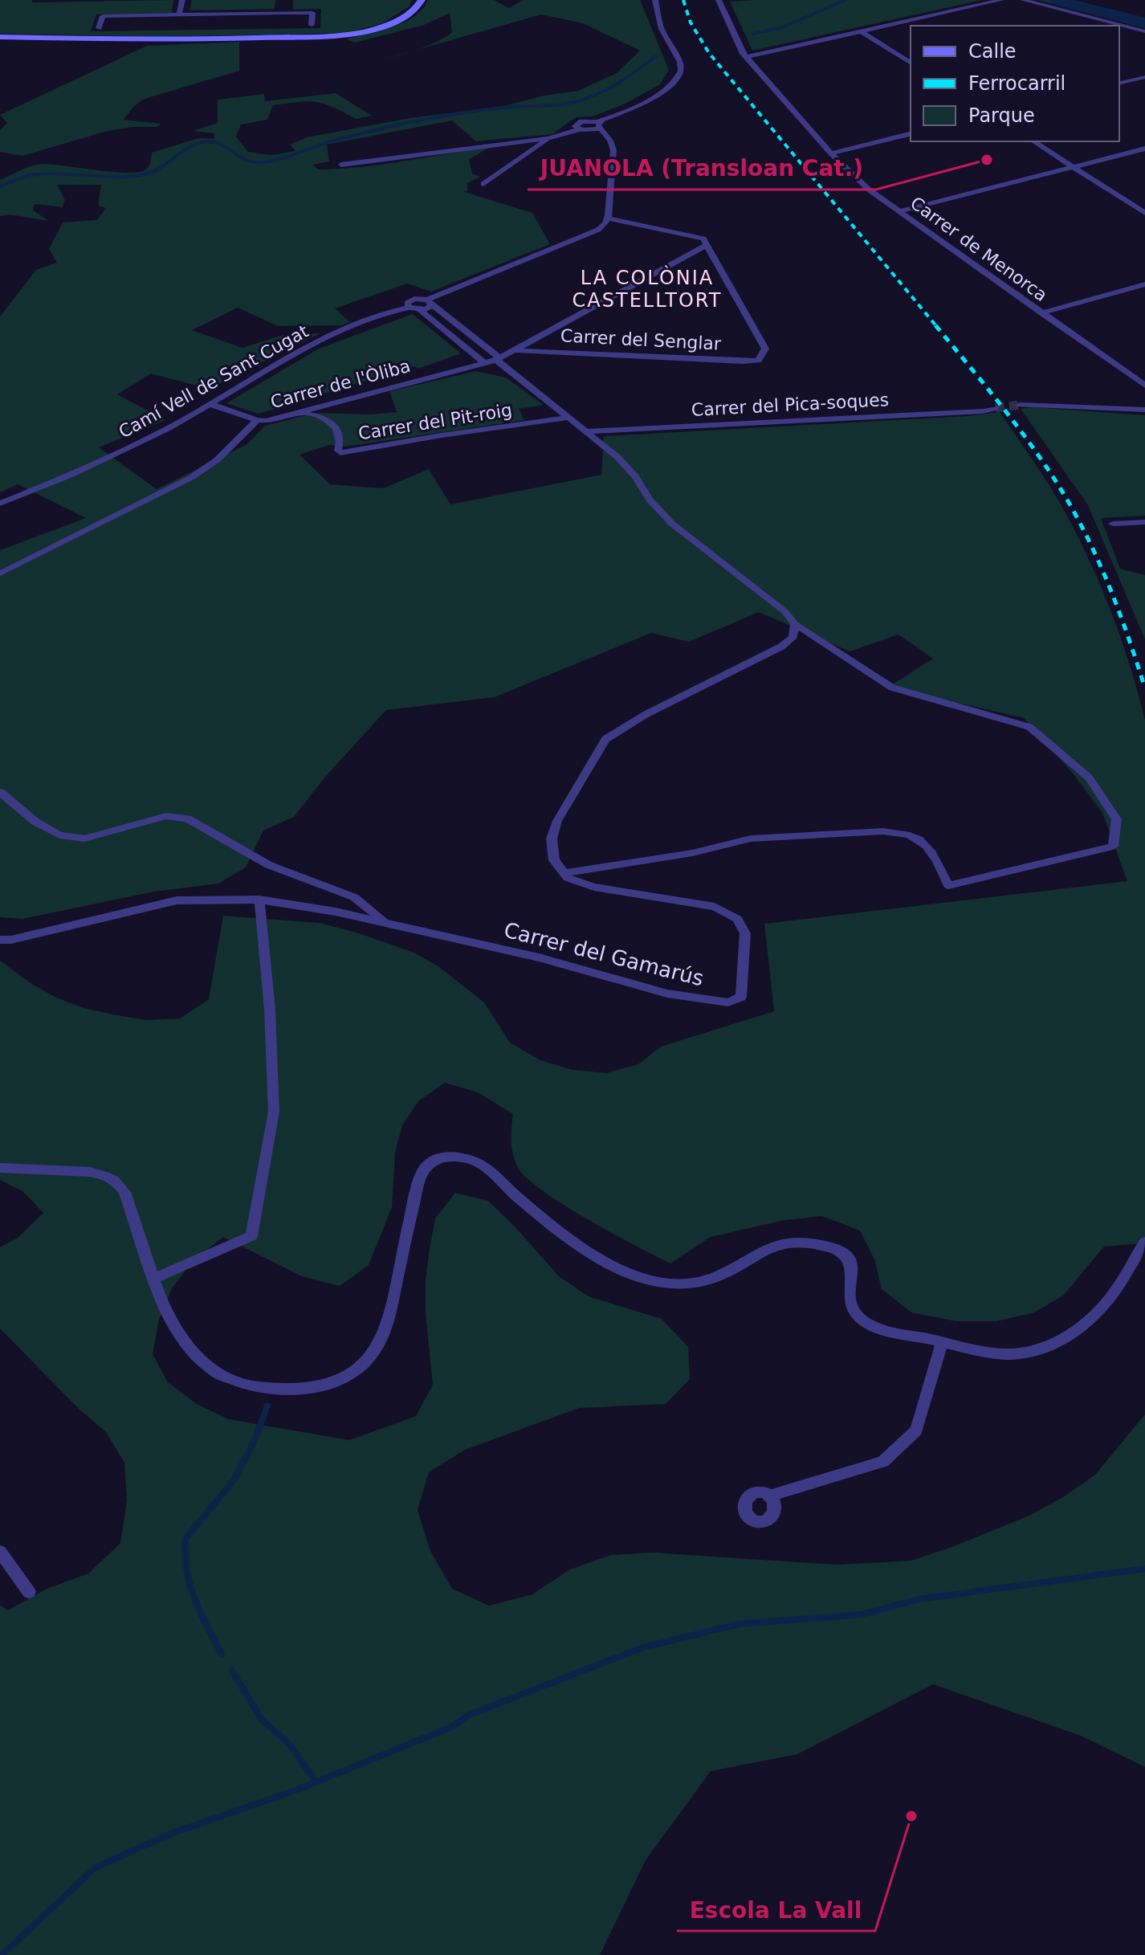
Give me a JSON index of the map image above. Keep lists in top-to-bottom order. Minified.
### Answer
{"streets":{"street":["Carrer de Menorca","Carrer del Senglar","Camí Vell de Sant Cugat","Carrer de l'Òliba","Carrer del Pica-soques","Carrer del Pit-roig","Carrer del Gamarús"]},"crossings":[["Carrer del Senglar","Carrer de l'Òliba"],["Carrer de l'Òliba","Carrer del Pit-roig"]],"districts":["LA COLÒNIA CASTELLTORT"],"places":["JUANOLA (Transloan Cat.)","Escola La Vall"],"legend":["Calle","Ferrocarril","Parque"]}
